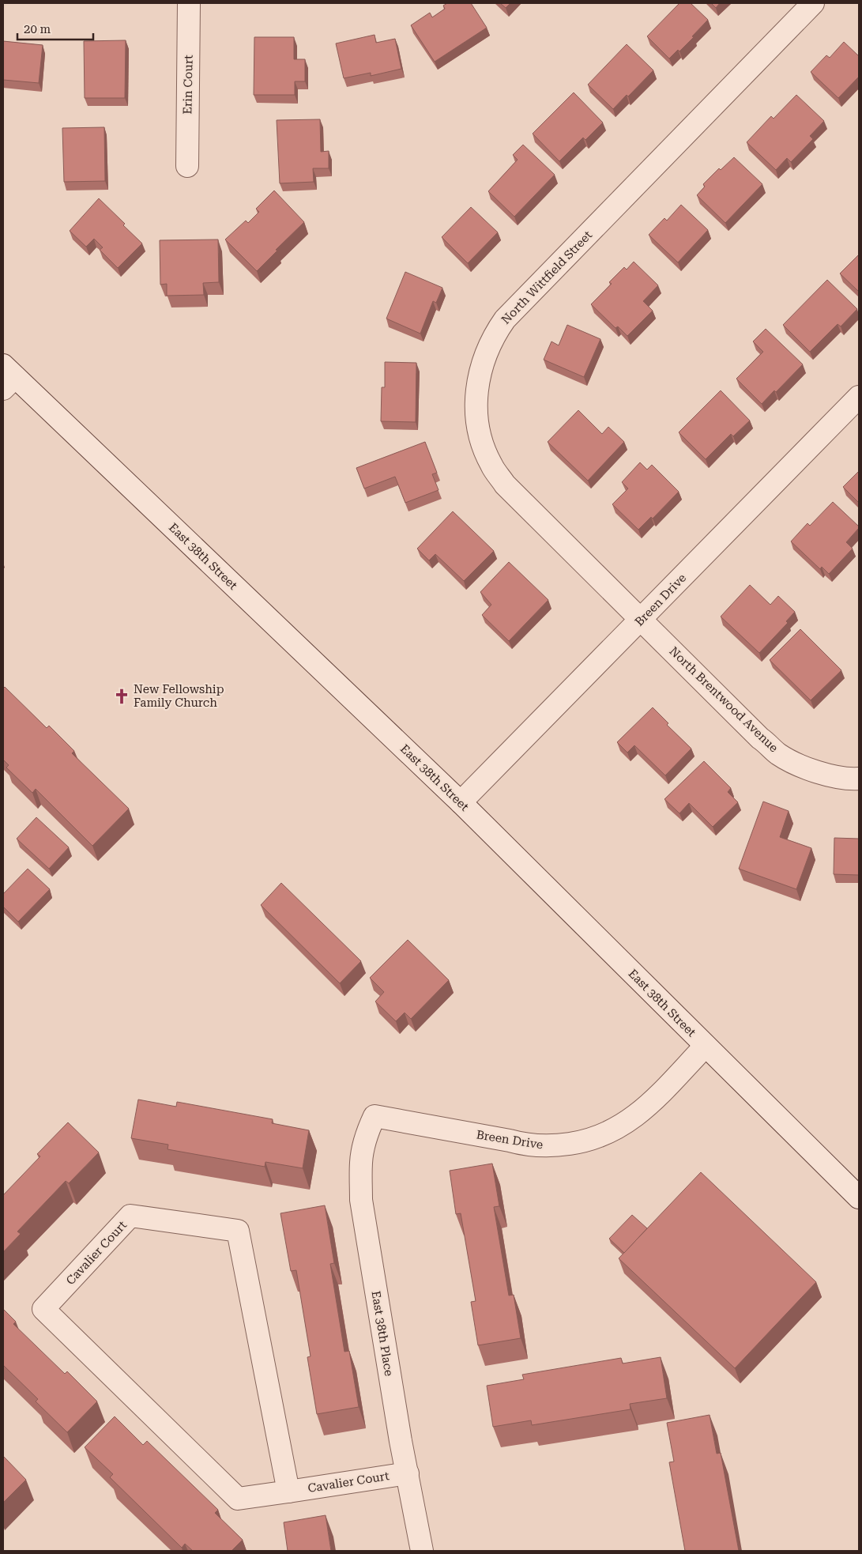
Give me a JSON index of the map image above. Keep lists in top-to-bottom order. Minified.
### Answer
{"streets":{"street":["Erin Court","North Wittfield Street","East 38th Street","Breen Drive","North Brentwood Avenue","Cavalier Court","East 38th Place"]},"crossings":[["North Wittfield Street","Breen Drive"],["North Wittfield Street","North Brentwood Avenue"],["East 38th Street","Breen Drive"],["Breen Drive","North Brentwood Avenue"],["Breen Drive","East 38th Place"],["Cavalier Court","East 38th Place"]],"places":{"church":["New Fellowship Family Church"]},"scale_bar":"20 m"}
